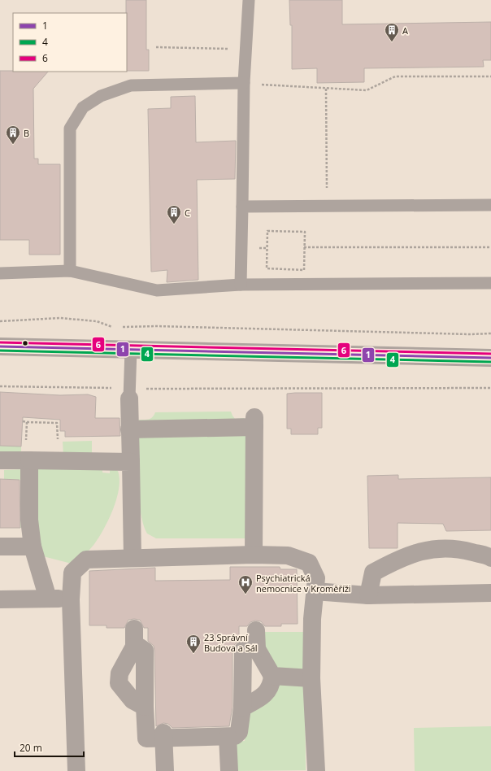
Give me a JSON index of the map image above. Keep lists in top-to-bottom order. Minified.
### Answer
{"places":{"building":["A","B","C","23 Správní Budova a Sál"],"hospital":["Psychiatrická nemocnice v Kroměříži"]},"lines":["transit line 6","transit line 1","transit line 4"],"legend":["1","4","6"],"scale_bar":"20 m"}
